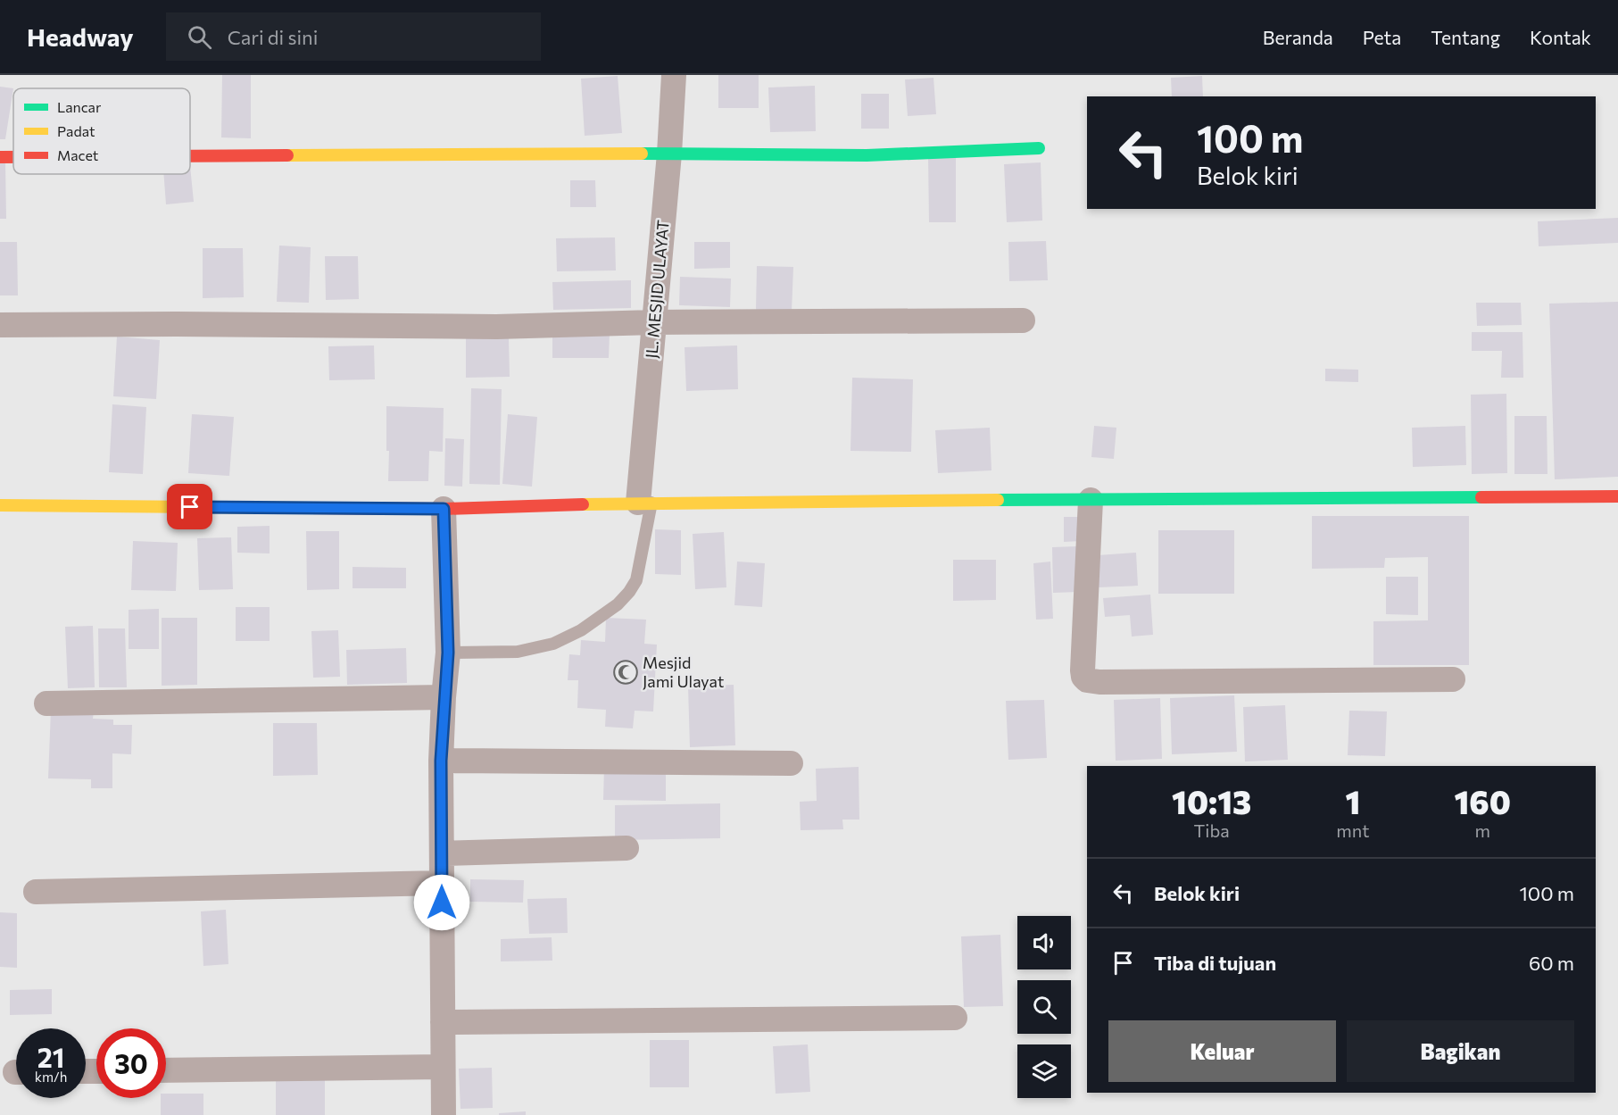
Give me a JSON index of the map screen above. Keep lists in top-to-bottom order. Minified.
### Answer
{"streets":{"street":["JL. MESJID ULAYAT"]},"places":{"mosque":["Mesjid Jami Ulayat"]},"legend":["Lancar","Padat","Macet"],"page":{"header":"Headway","search":"Cari di sini","nav":["Beranda","Peta","Tentang","Kontak"],"turn":["100 m","Belok kiri"],"eta":["10:13","Tiba","1","mnt","160","m"],"list":[{"name":"Belok kiri","value":"100 m"},{"name":"Tiba di tujuan","value":"60 m"}],"buttons":["Keluar","Bagikan"],"speed":"21 km/h","limit":"30"}}
